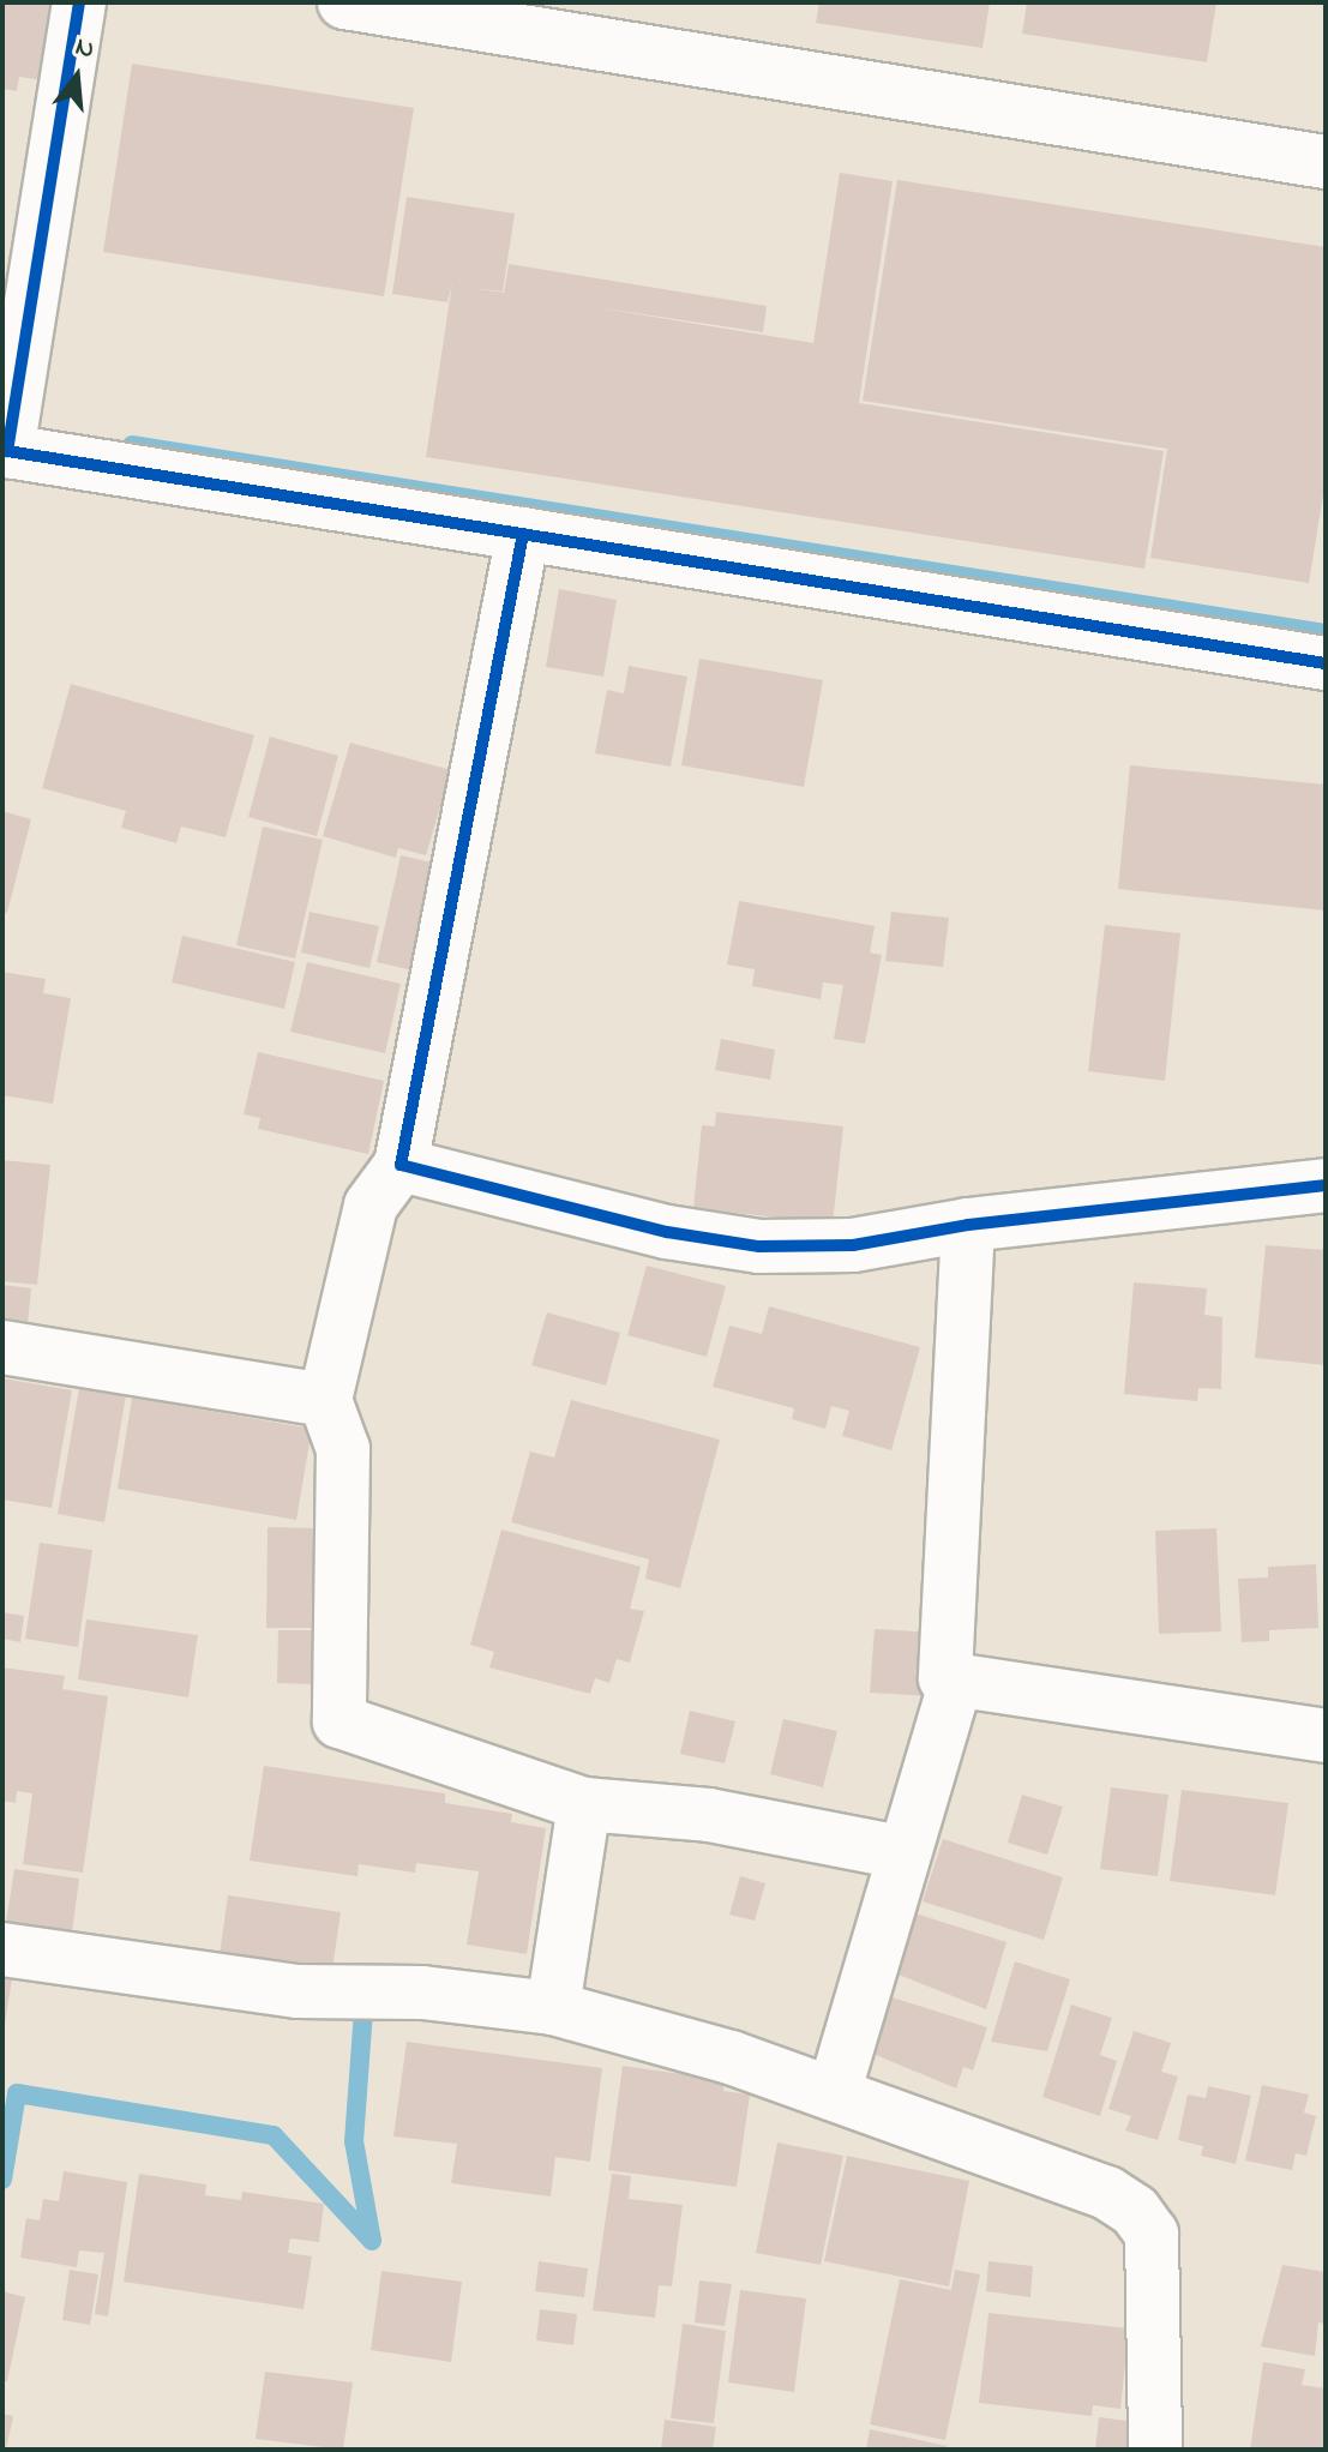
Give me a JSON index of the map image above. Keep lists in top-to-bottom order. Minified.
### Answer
{"north":"top"}
